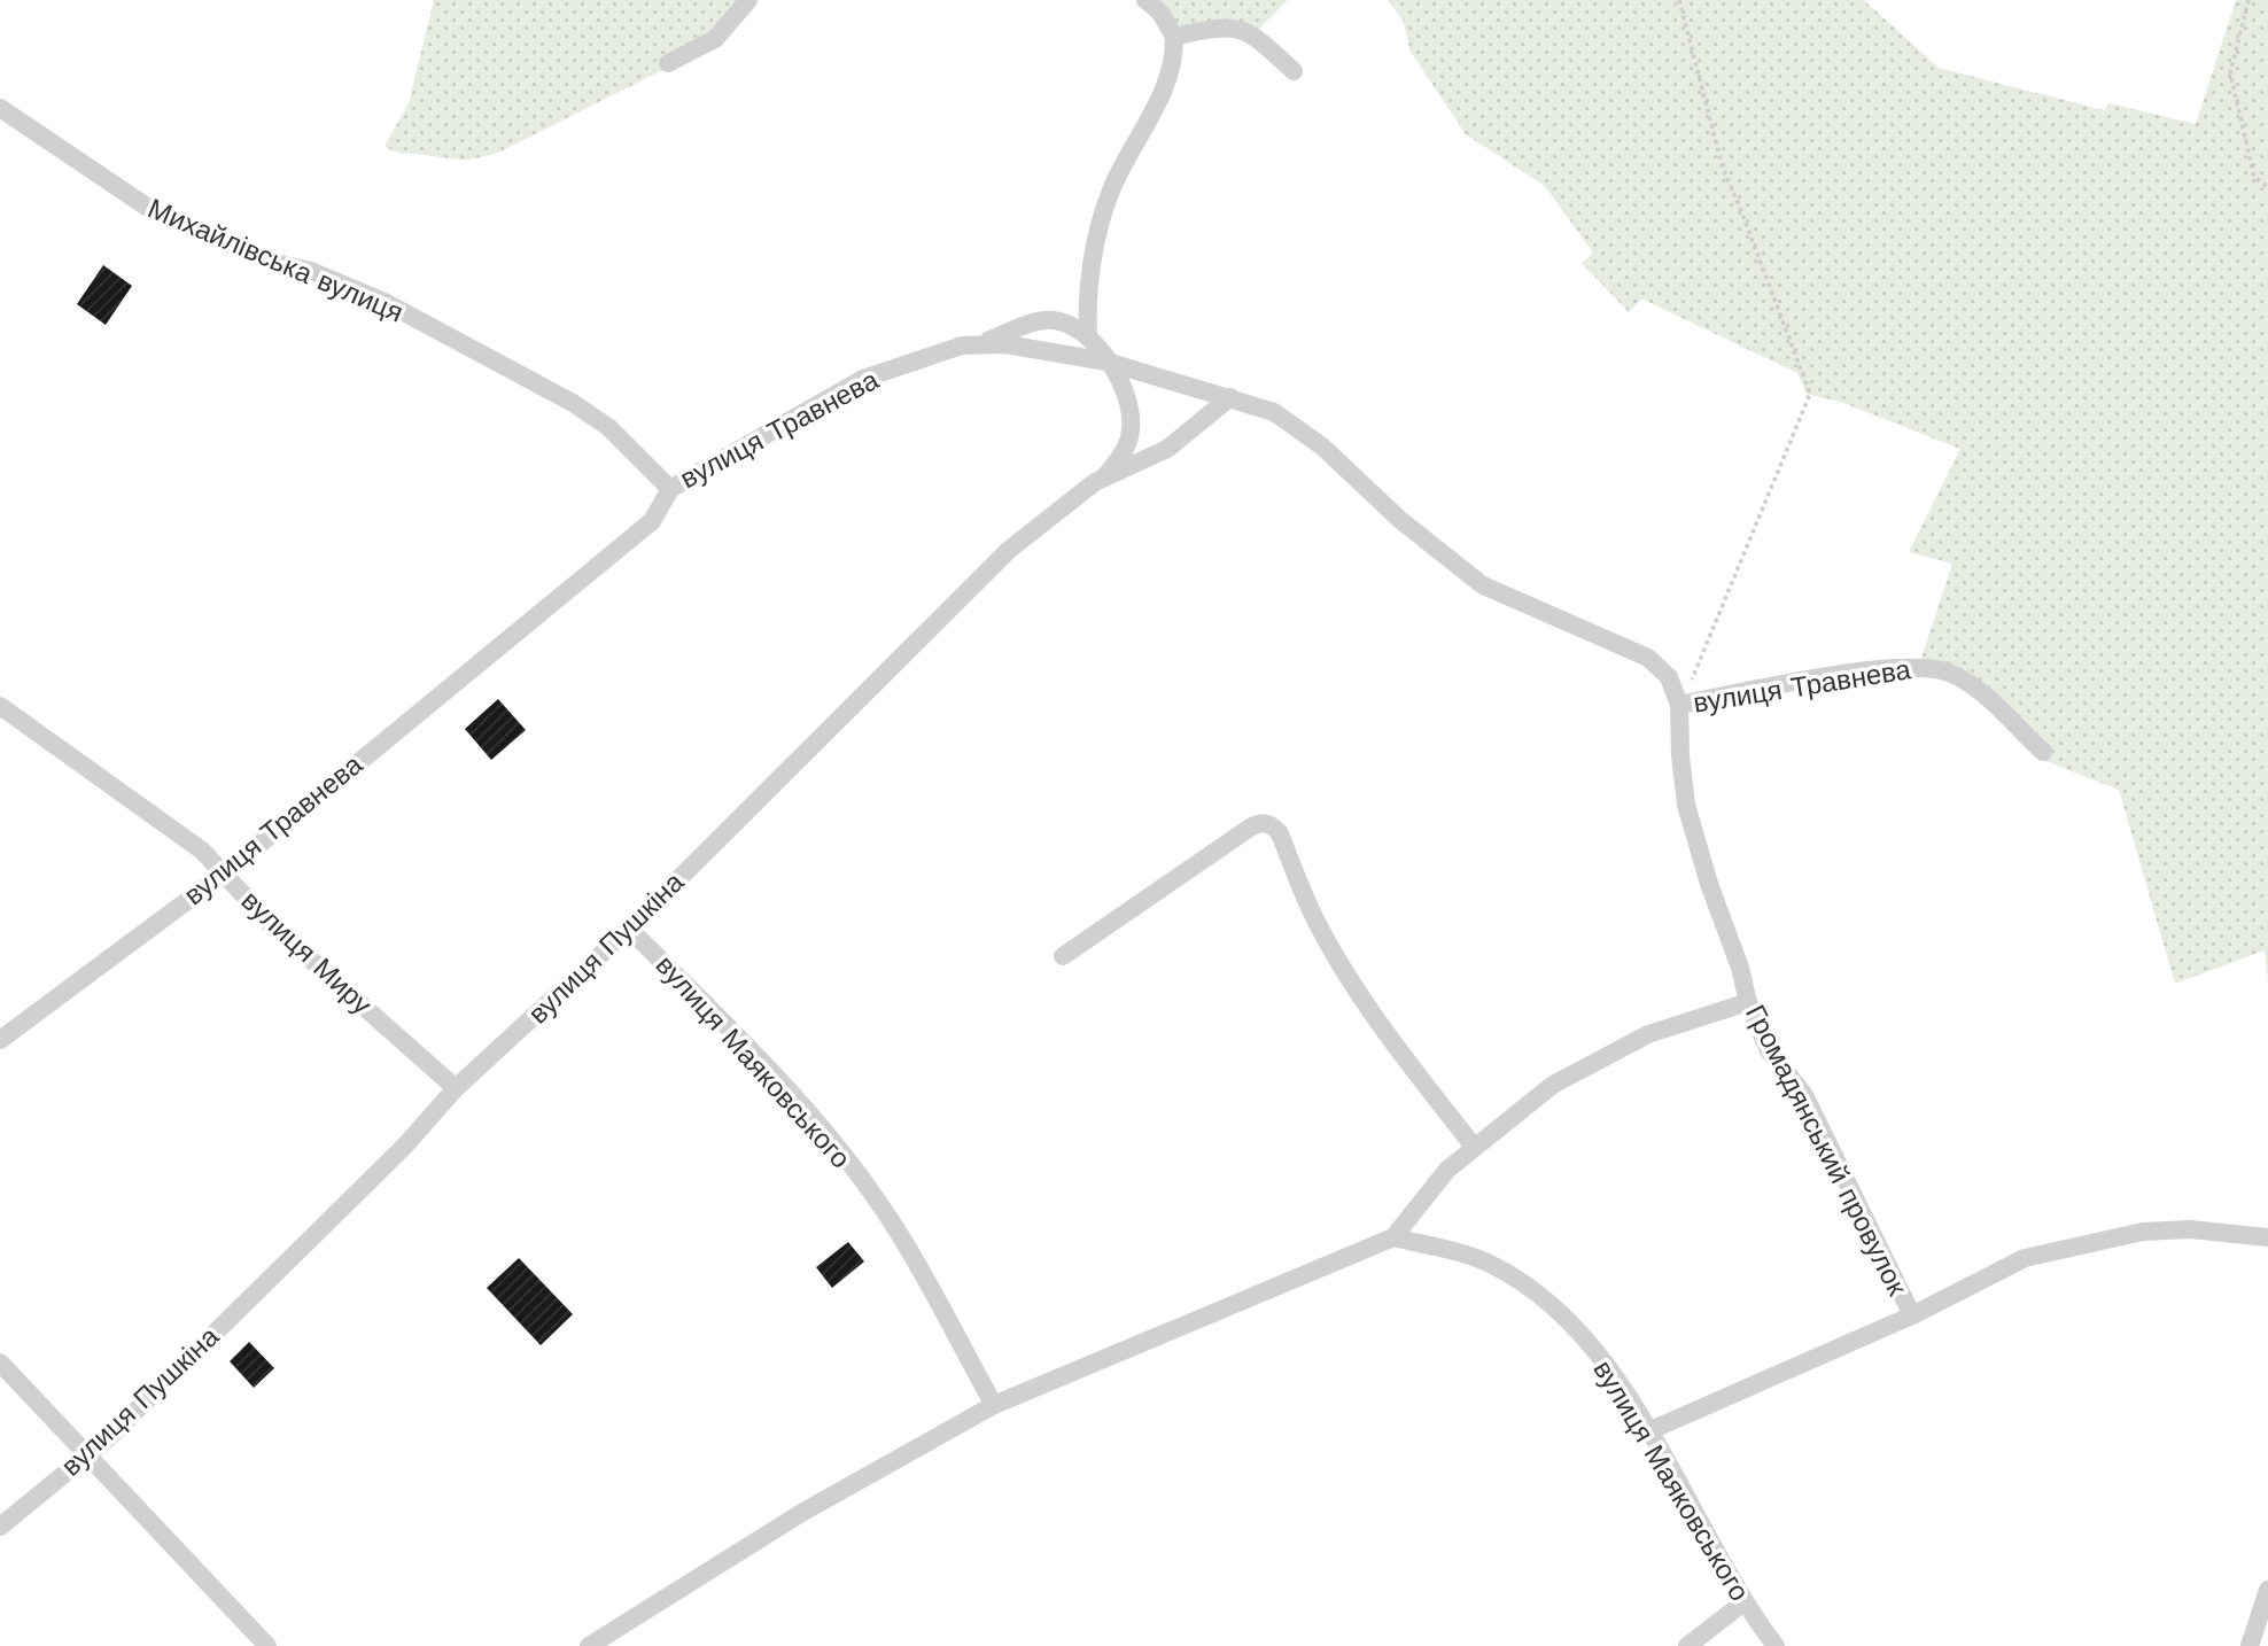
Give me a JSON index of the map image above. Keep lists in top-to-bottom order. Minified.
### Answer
{"streets":{"street":["Михайлівська вулиця","вулиця Травнева","вулиця Пушкіна","вулиця Миру","вулиця Маяковського","Громадянський провулок"]},"crossings":[["Михайлівська вулиця","вулиця Травнева"],["вулиця Травнева","вулиця Пушкіна"],["вулиця Травнева","вулиця Миру"],["вулиця Травнева","Громадянський провулок"],["вулиця Пушкіна","вулиця Миру"],["вулиця Пушкіна","вулиця Маяковського"],["вулиця Маяковського","Громадянський провулок"]]}
